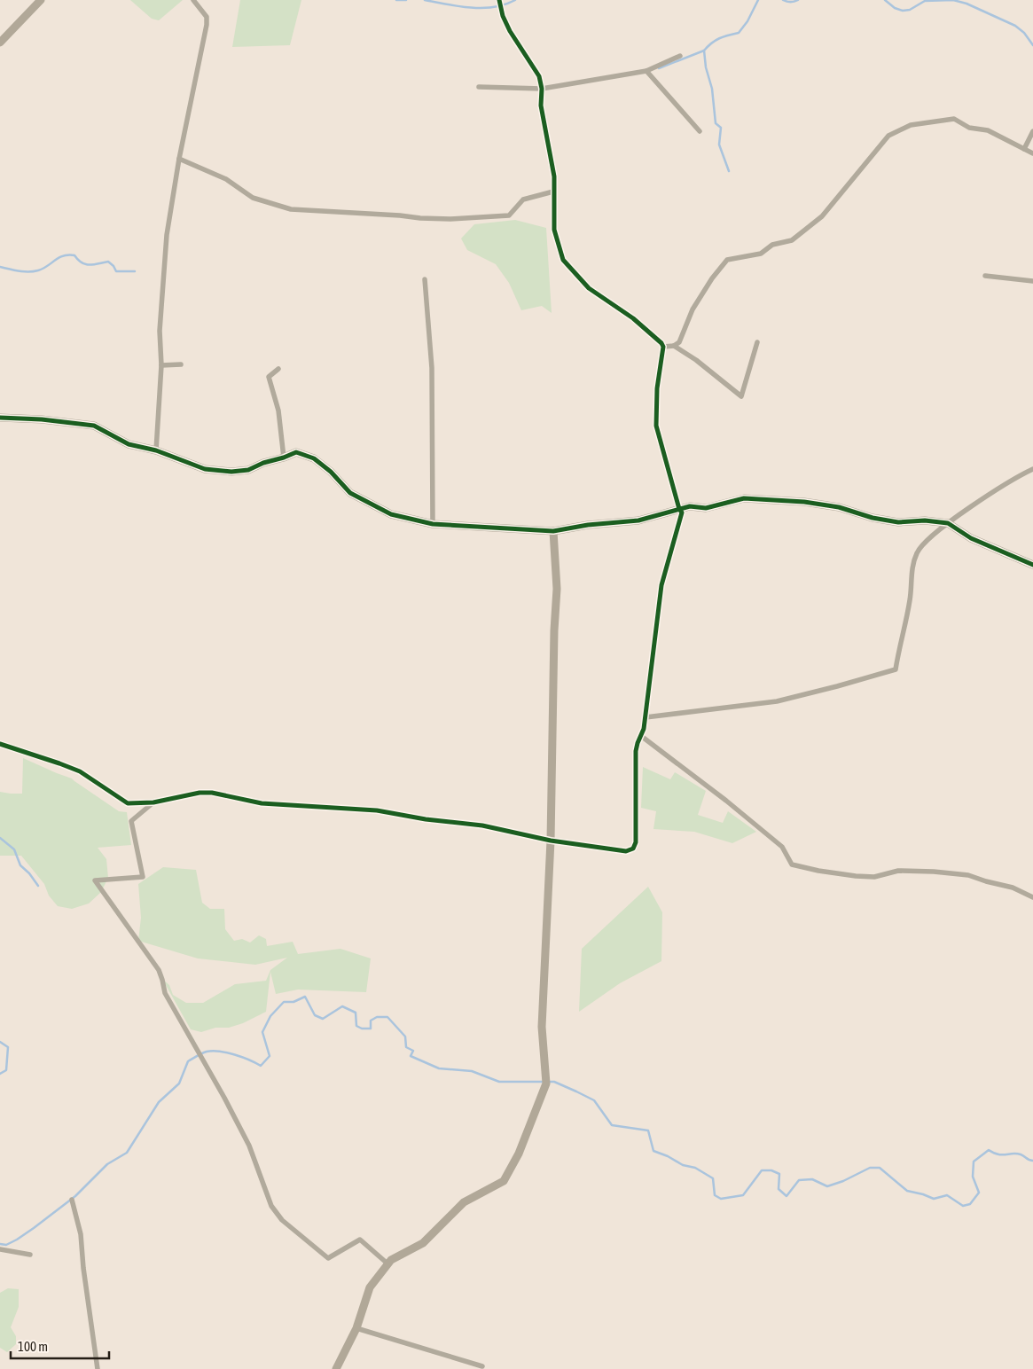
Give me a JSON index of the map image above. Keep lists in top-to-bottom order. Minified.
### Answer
{"scale_bar":"100 m"}
